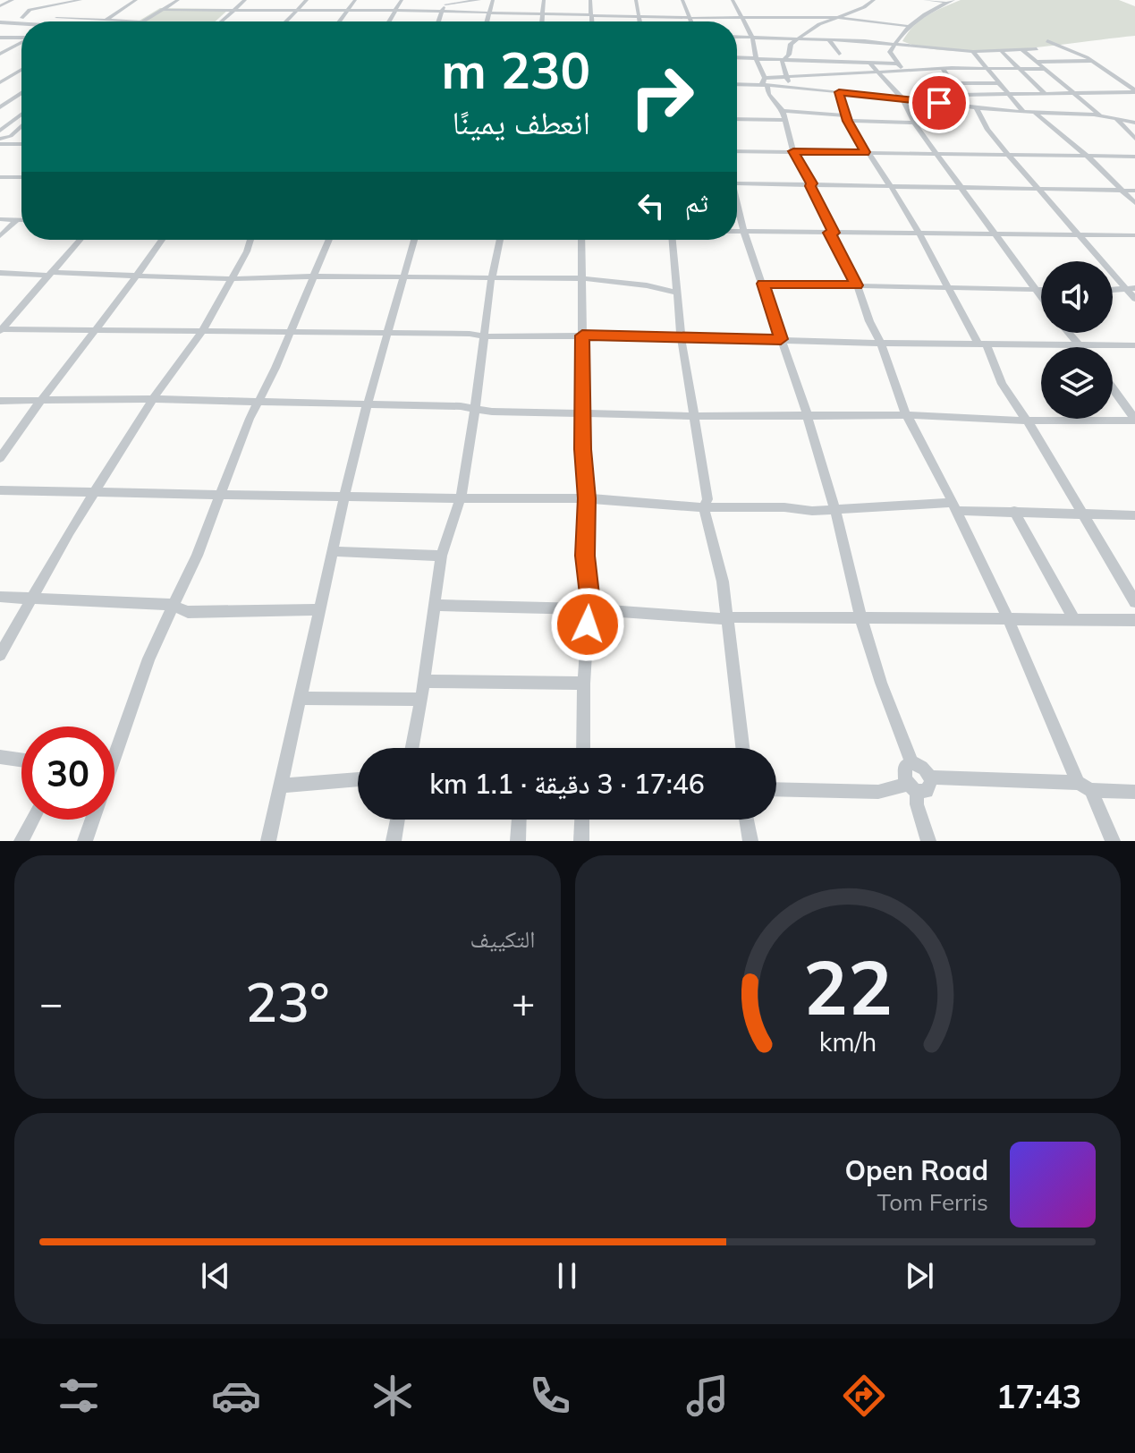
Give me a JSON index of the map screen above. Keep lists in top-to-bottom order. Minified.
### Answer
{"page":{"turn":["230 m","انعطف يمينًا"],"then":"ثم","limit":"30","trip":"17:46 · 3 دقيقة · 1.1 km","tile":"التكييف","heat":["−","23°","+"],"song":["Open Road","Tom Ferris"],"tabs":"17:43","gauge":["22","km/h"]}}
